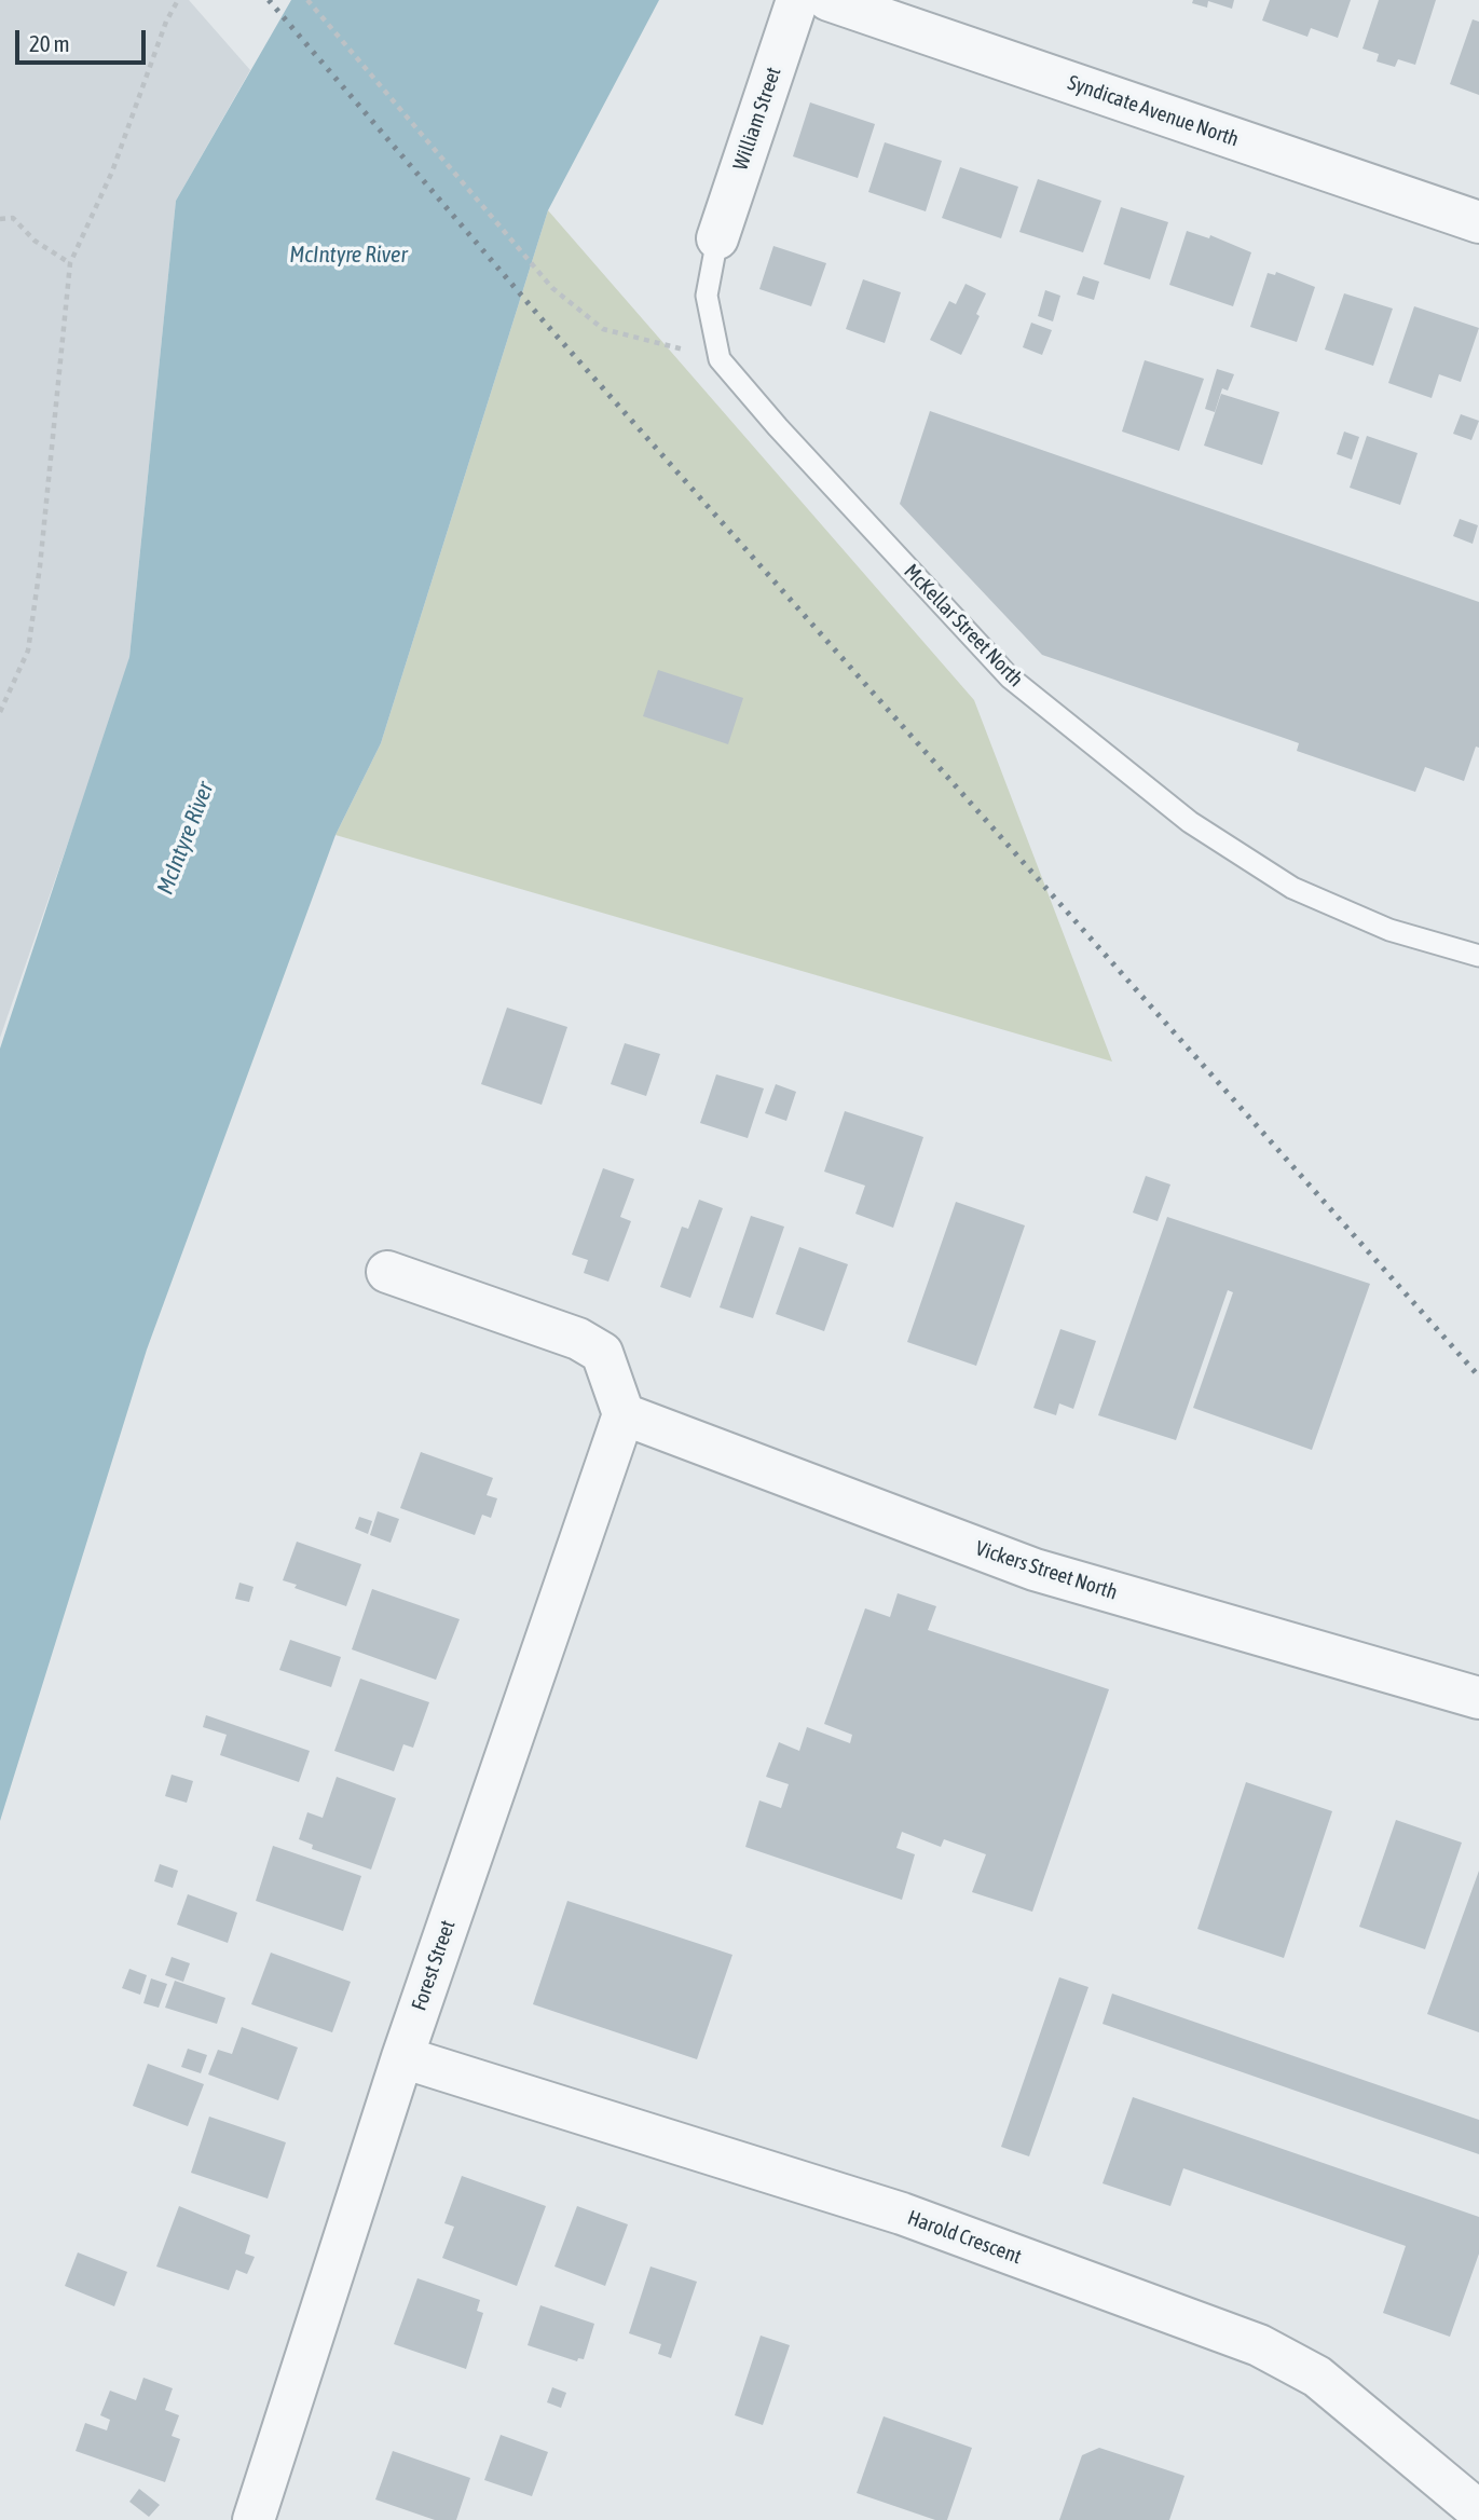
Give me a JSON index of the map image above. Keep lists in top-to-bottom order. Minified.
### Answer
{"streets":{"street":["Syndicate Avenue North","William Street","Vickers Street North","Forest Street","Harold Crescent"],"lane":["McKellar Street North"]},"crossings":[["William Street","McKellar Street North"],["Vickers Street North","Forest Street"],["Forest Street","Harold Crescent"]],"water":["McIntyre River"],"scale_bar":"20 m"}
